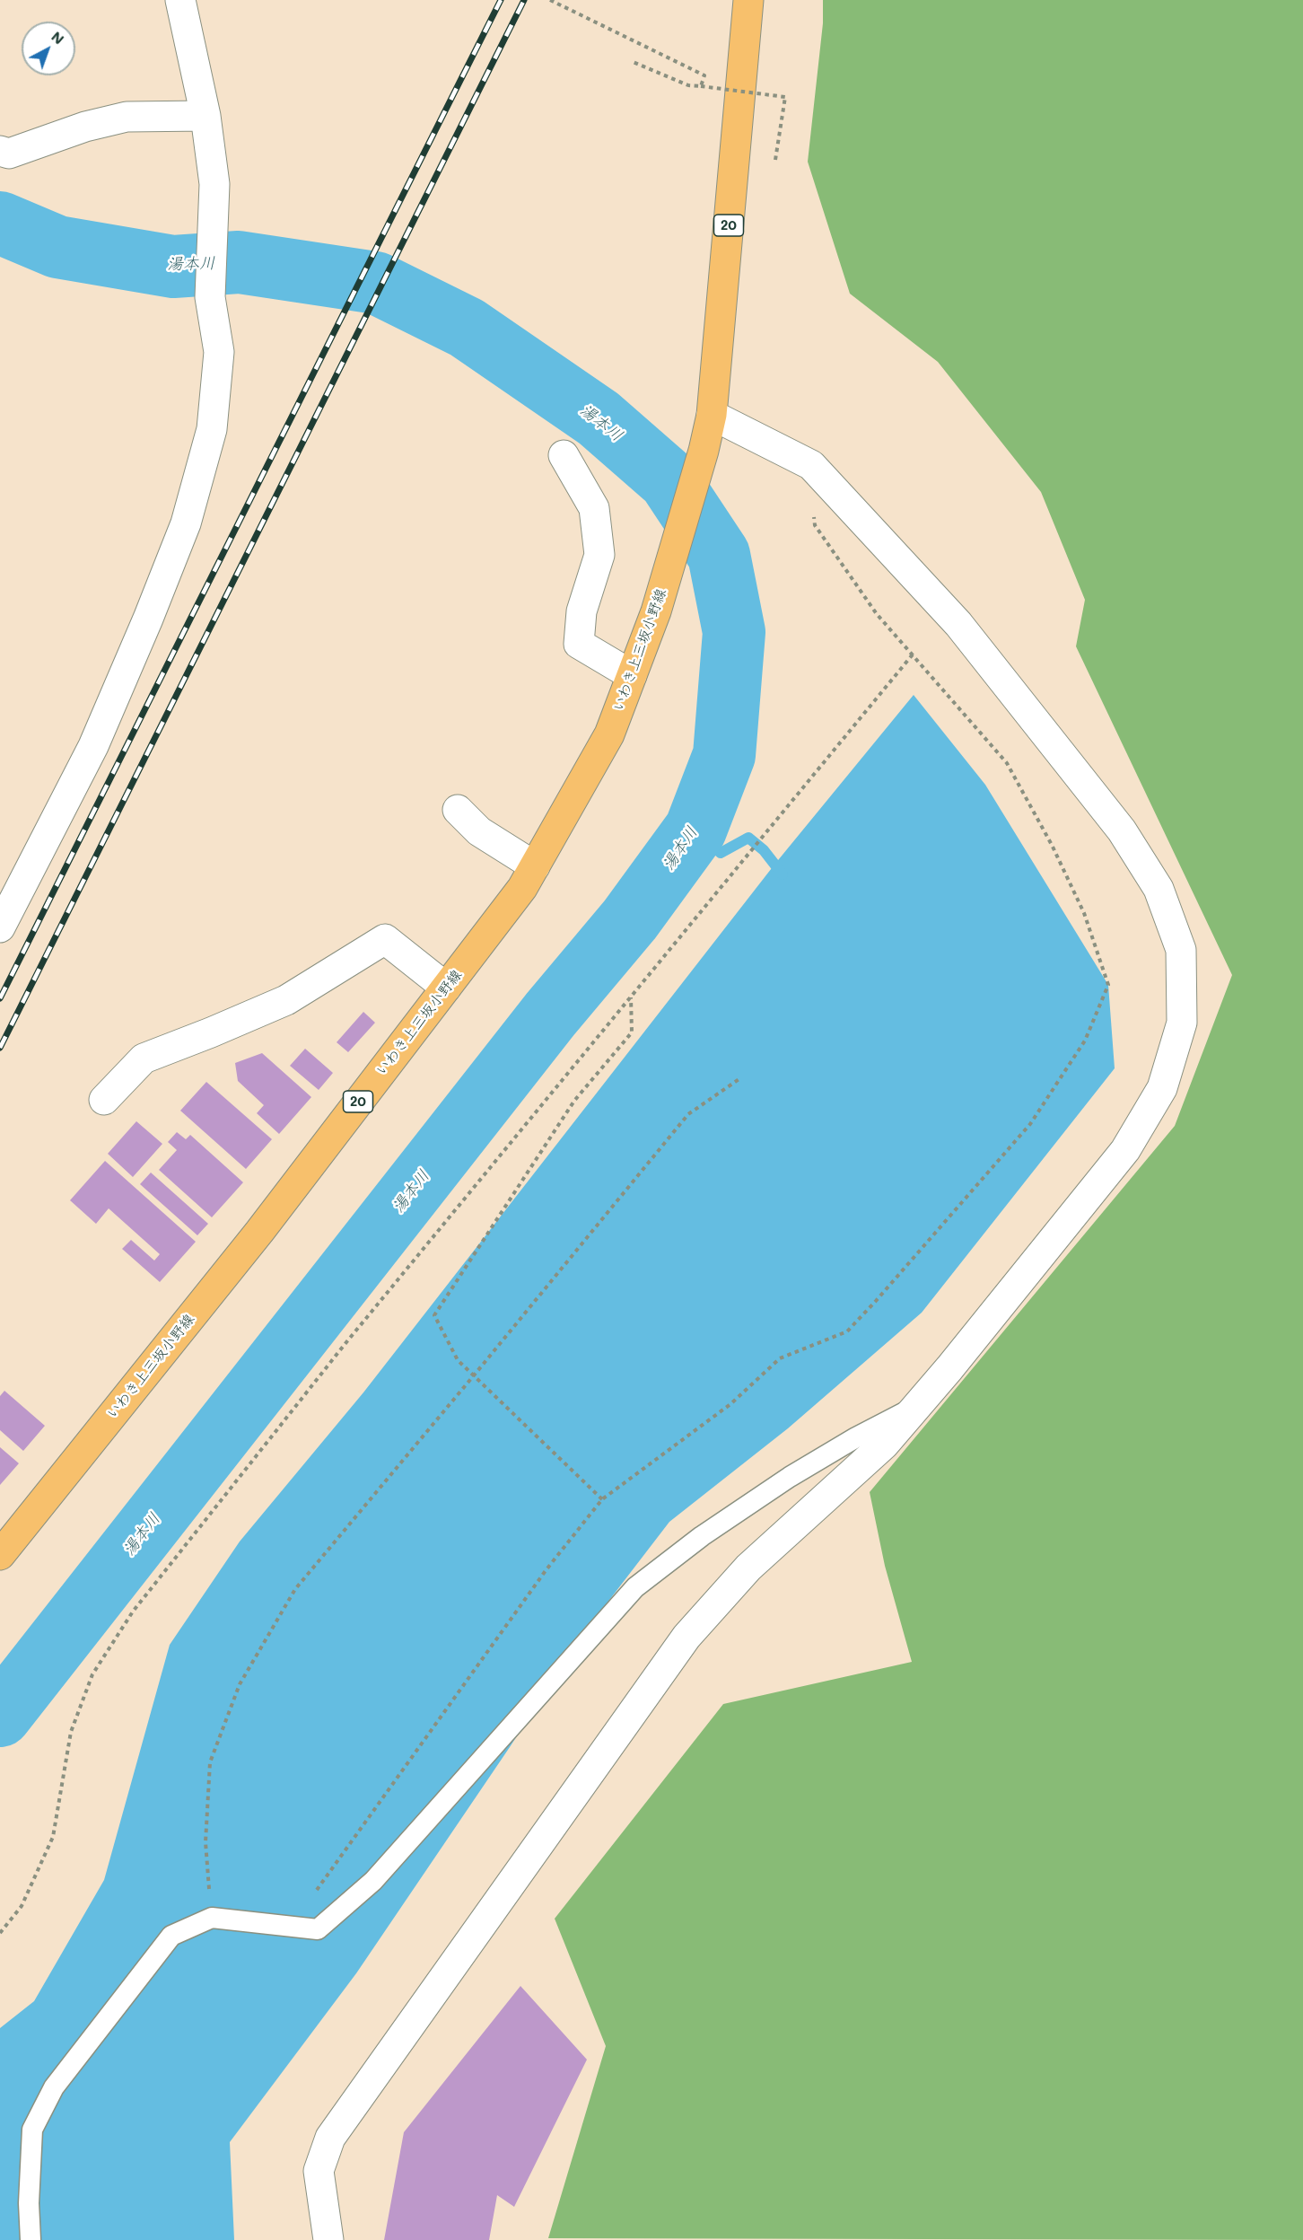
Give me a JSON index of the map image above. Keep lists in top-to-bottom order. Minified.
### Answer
{"streets":{"main road":["20","いわき上三坂小野線"]},"crossings":[["20","いわき上三坂小野線"]],"water":["湯本川"],"north":"top right"}
